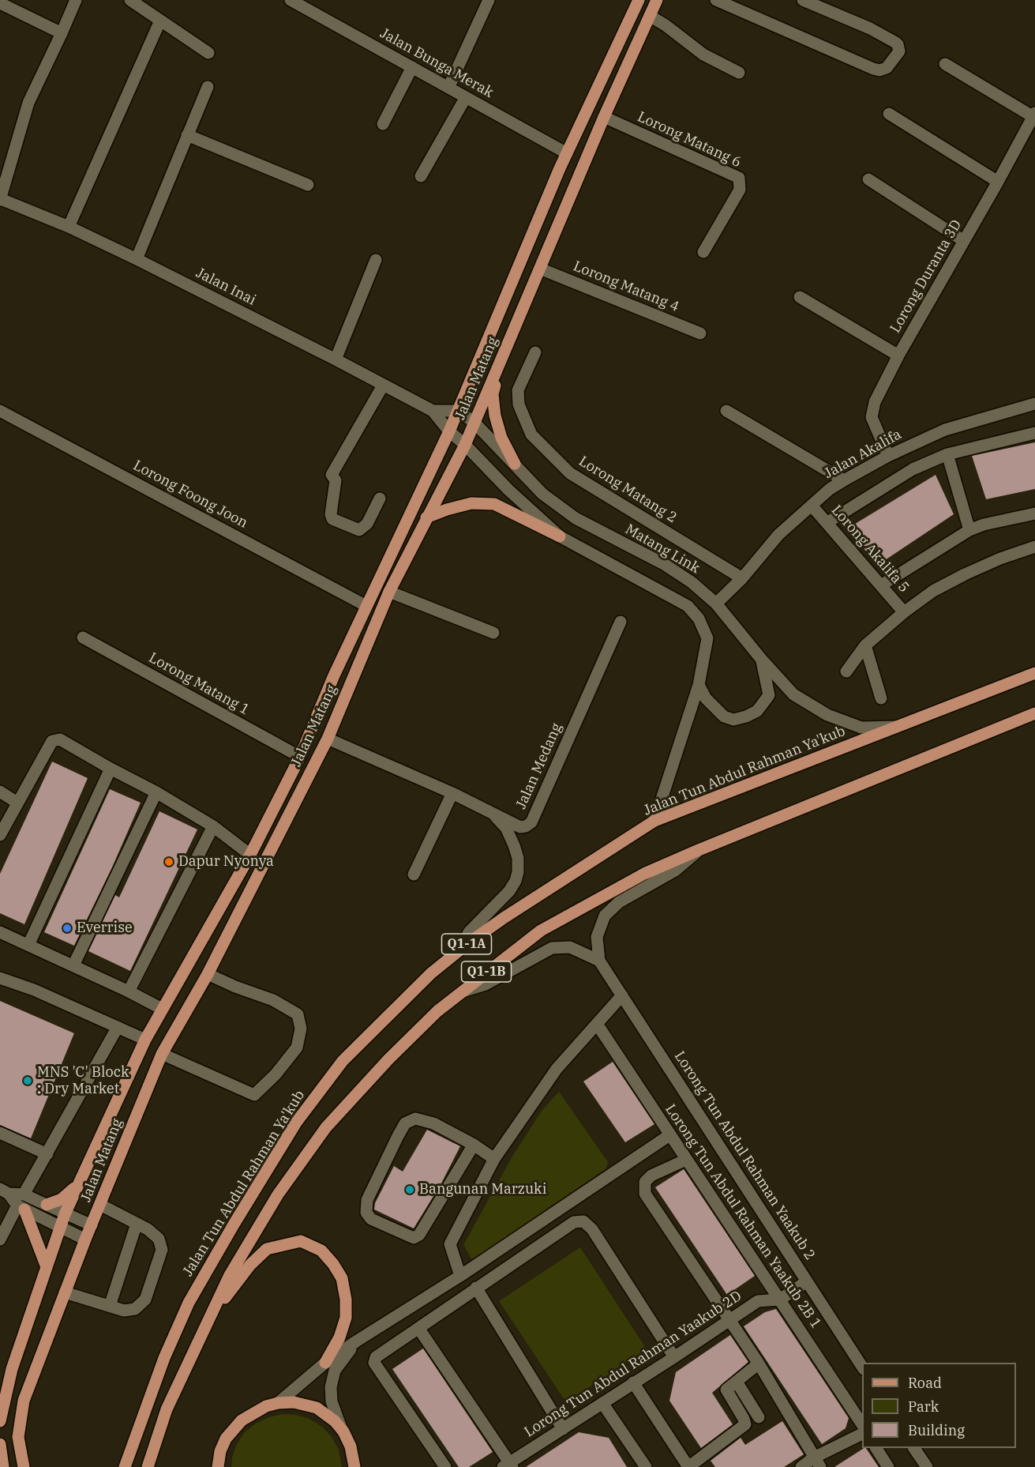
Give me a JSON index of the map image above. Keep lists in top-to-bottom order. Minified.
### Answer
{"streets":{"main road":["Jalan Matang","Jalan Tun Abdul Rahman Ya'kub","Q1-1A","Q1-1B"],"street":["Jalan Bunga Merak","Lorong Matang 6","Lorong Duranta 3D","Jalan Inai","Lorong Matang 4","Jalan Akalifa","Lorong Matang 2","Lorong Foong Joon","Matang Link","Lorong Akalifa 5","Lorong Matang 1","Jalan Medang","Lorong Tun Abdul Rahman Yaakub 2","Lorong Tun Abdul Rahman Yaakub 2B 1","Lorong Tun Abdul Rahman Yaakub 2D"]},"crossings":[["Jalan Bunga Merak","Jalan Matang"],["Lorong Matang 6","Jalan Matang"],["Lorong Duranta 3D","Jalan Akalifa"],["Lorong Matang 4","Jalan Matang"],["Jalan Matang","Lorong Foong Joon"],["Jalan Matang","Matang Link"],["Jalan Matang","Lorong Matang 1"],["Jalan Matang","Jalan Medang"],["Jalan Akalifa","Lorong Matang 2"],["Jalan Akalifa","Matang Link"],["Jalan Akalifa","Lorong Akalifa 5"],["Matang Link","Jalan Tun Abdul Rahman Ya'kub"],["Lorong Tun Abdul Rahman Yaakub 2","Lorong Tun Abdul Rahman Yaakub 2D"],["Lorong Tun Abdul Rahman Yaakub 2B 1","Lorong Tun Abdul Rahman Yaakub 2D"]],"places":["Dapur Nyonya","Everrise","MNS 'C' Block : Dry Market","Bangunan Marzuki"],"legend":["Road","Park","Building"]}
